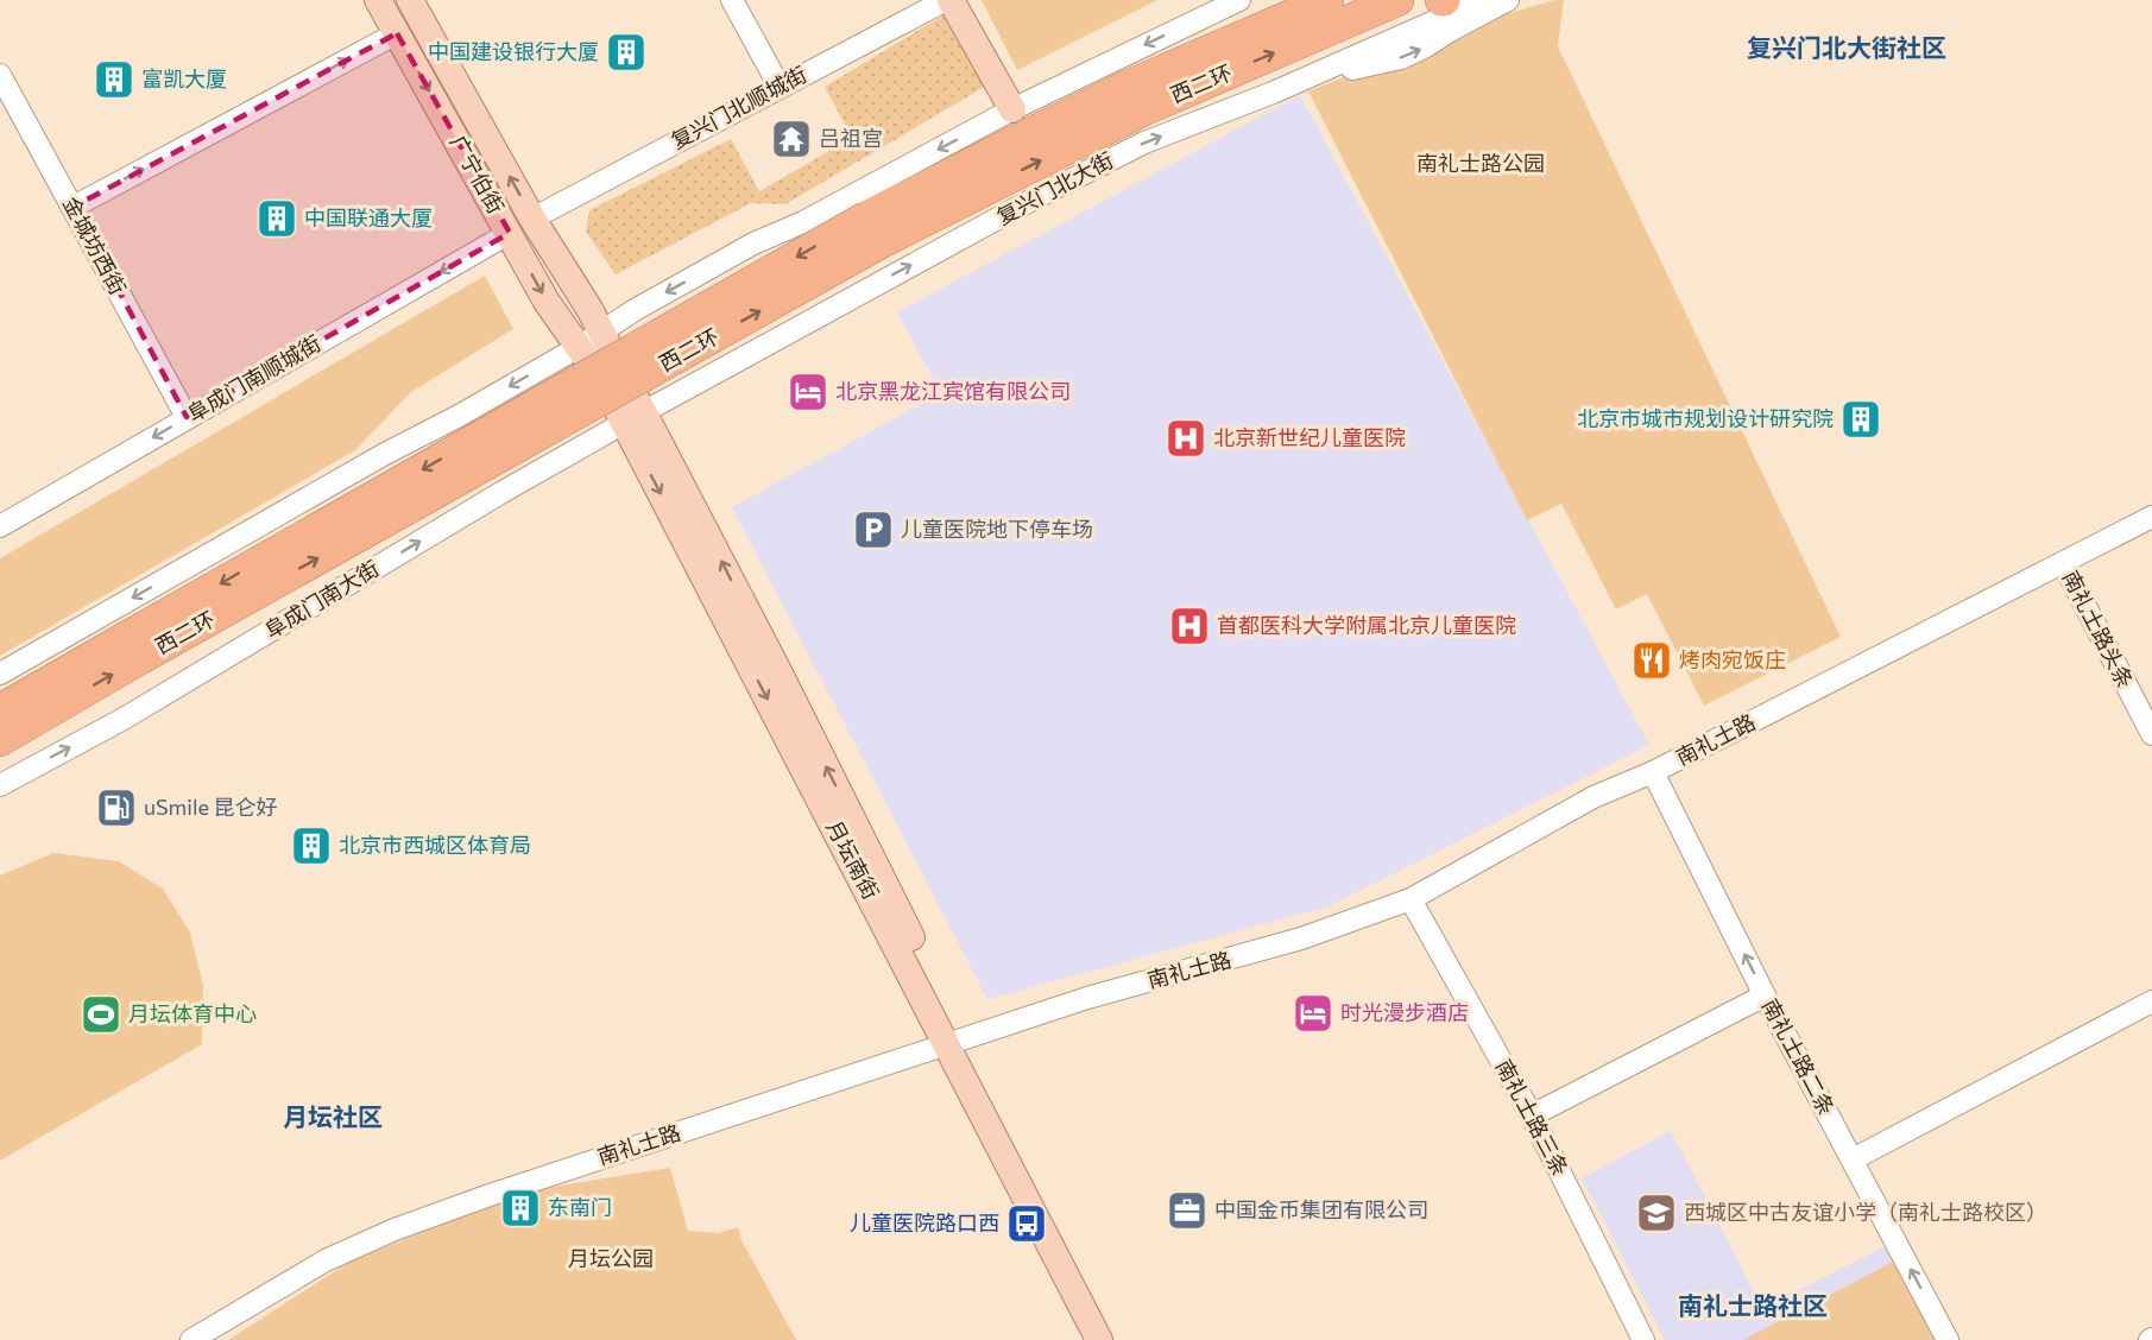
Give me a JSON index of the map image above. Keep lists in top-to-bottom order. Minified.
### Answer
{"streets":{"highway":["西二环"],"main road":["广宁伯街","月坛南街"],"street":["复兴门北顺城街","复兴门北大街","金城坊西街","阜成门南顺城街","阜成门南大街","南礼士路头条","南礼士路","南礼士路二条","南礼士路三条"]},"crossings":[["复兴门北顺城街","广宁伯街"],["广宁伯街","阜成门南顺城街"],["广宁伯街","月坛南街"],["复兴门北大街","阜成门南大街"],["复兴门北大街","月坛南街"],["金城坊西街","阜成门南顺城街"],["阜成门南大街","月坛南街"],["南礼士路头条","南礼士路"],["南礼士路","月坛南街"],["南礼士路","南礼士路二条"],["南礼士路","南礼士路三条"]],"one_way":["南礼士路二条"],"districts":["复兴门北大街社区","月坛社区","南礼士路社区"],"parks":["南礼士路公园","月坛公园"],"places":{"building":["中国建设银行大厦","富凯大厦","中国联通大厦","北京市城市规划设计研究院","北京市西城区体育局","东南门"],"temple":["吕祖宫"],"hotel":["北京黑龙江宾馆有限公司","时光漫步酒店"],"hospital":["北京新世纪儿童医院","首都医科大学附属北京儿童医院"],"parking":["儿童医院地下停车场"],"restaurant":["烤肉宛饭庄"],"fuel station":["uSmile 昆仑好"],"sports":["月坛体育中心"],"office":["中国金币集团有限公司"],"school or university":["西城区中古友谊小学（南礼士路校区）"],"bus stop":["儿童医院路口西"]}}
